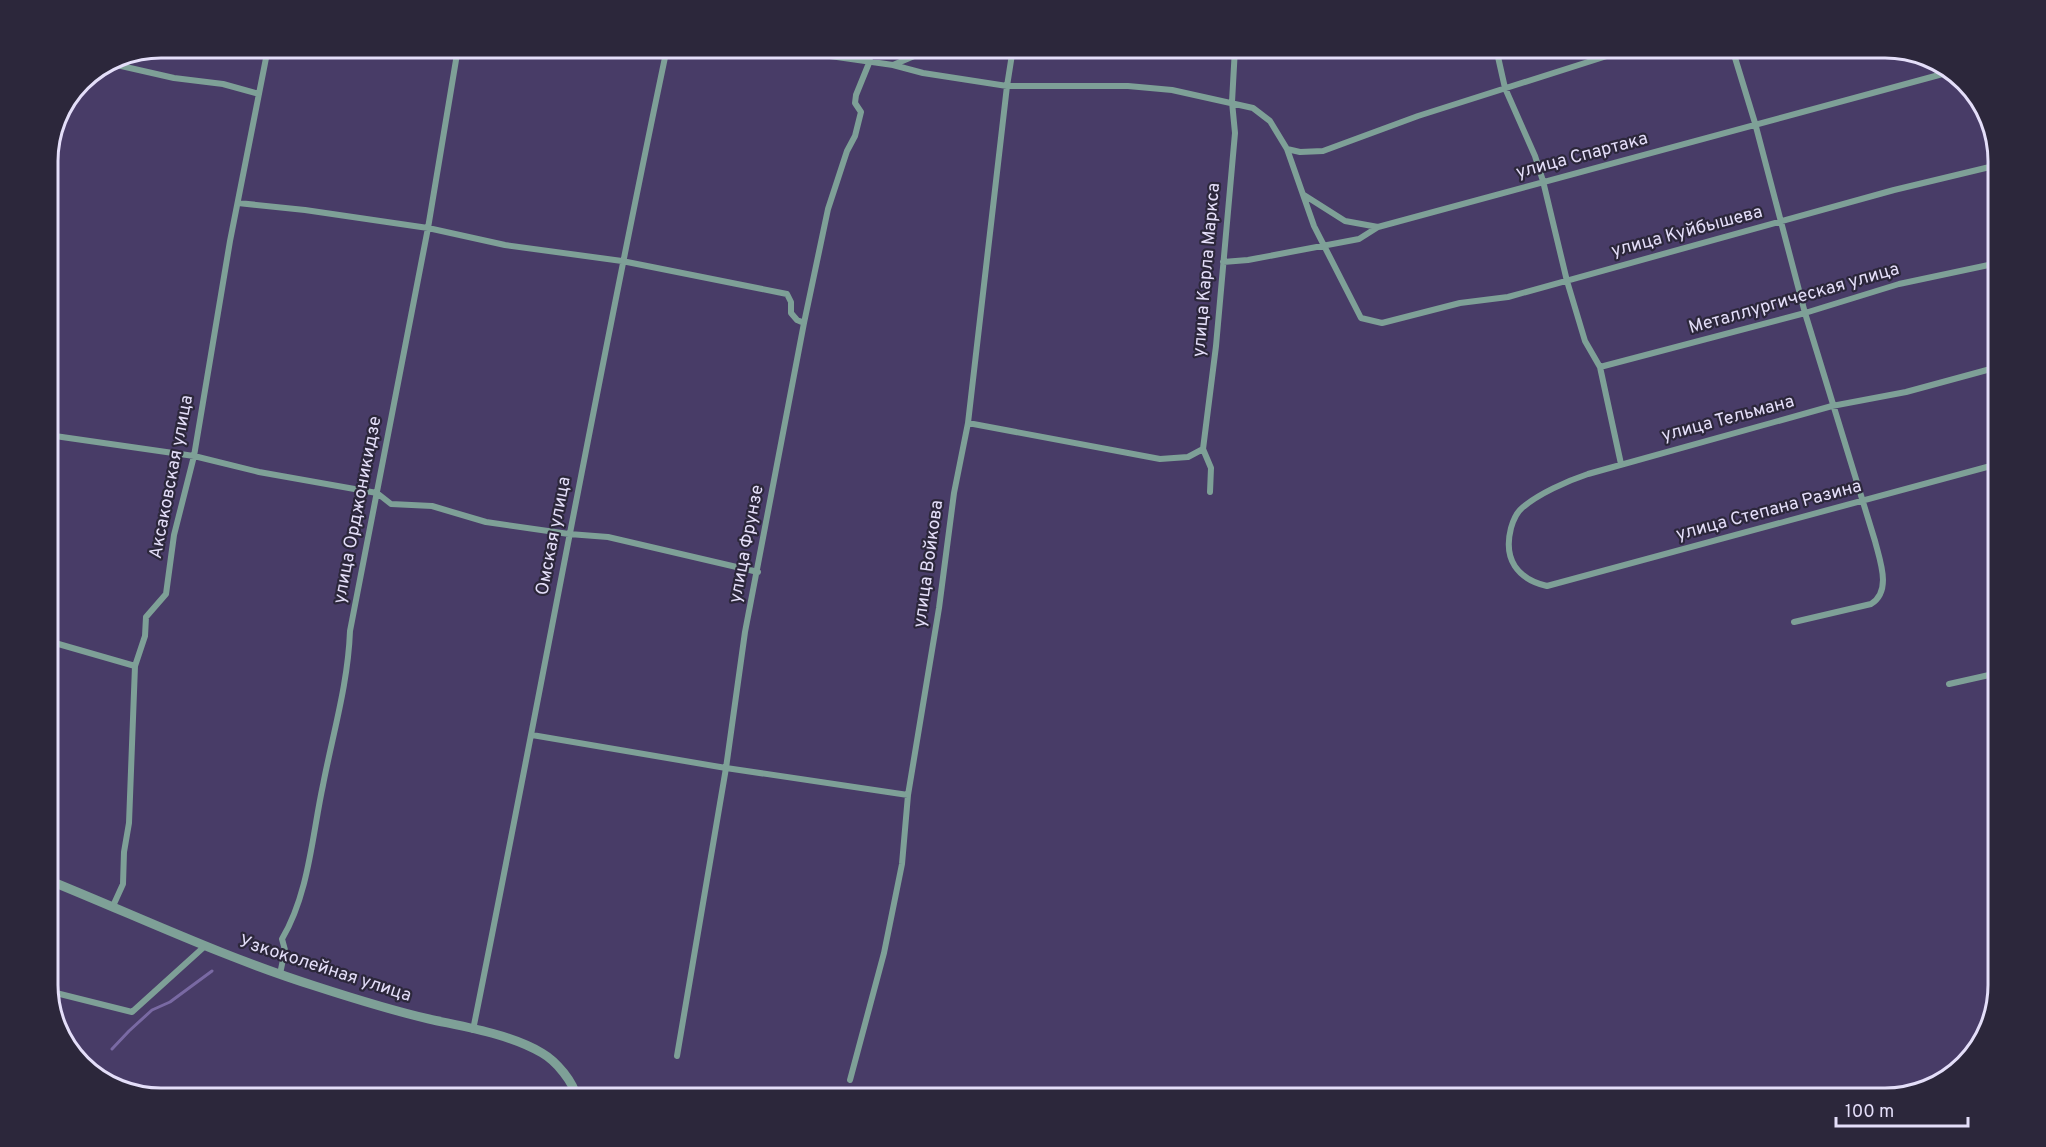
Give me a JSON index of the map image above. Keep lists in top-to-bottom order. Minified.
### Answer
{"streets":{"street":["улица Спартака","улица Куйбышева","улица Карла Маркса","Металлургическая улица","улица Тельмана","Аксаковская улица","улица Орджоникидзе","улица Степана Разина","Омская улица","улица Фрунзе","улица Войкова","Узкоколейная улица"]},"crossings":[["улица Спартака","улица Куйбышева"],["улица Спартака","улица Карла Маркса"],["улица Тельмана","улица Степана Разина"],["Аксаковская улица","Узкоколейная улица"],["улица Орджоникидзе","Узкоколейная улица"],["Омская улица","Узкоколейная улица"]],"scale_bar":"100 m"}
